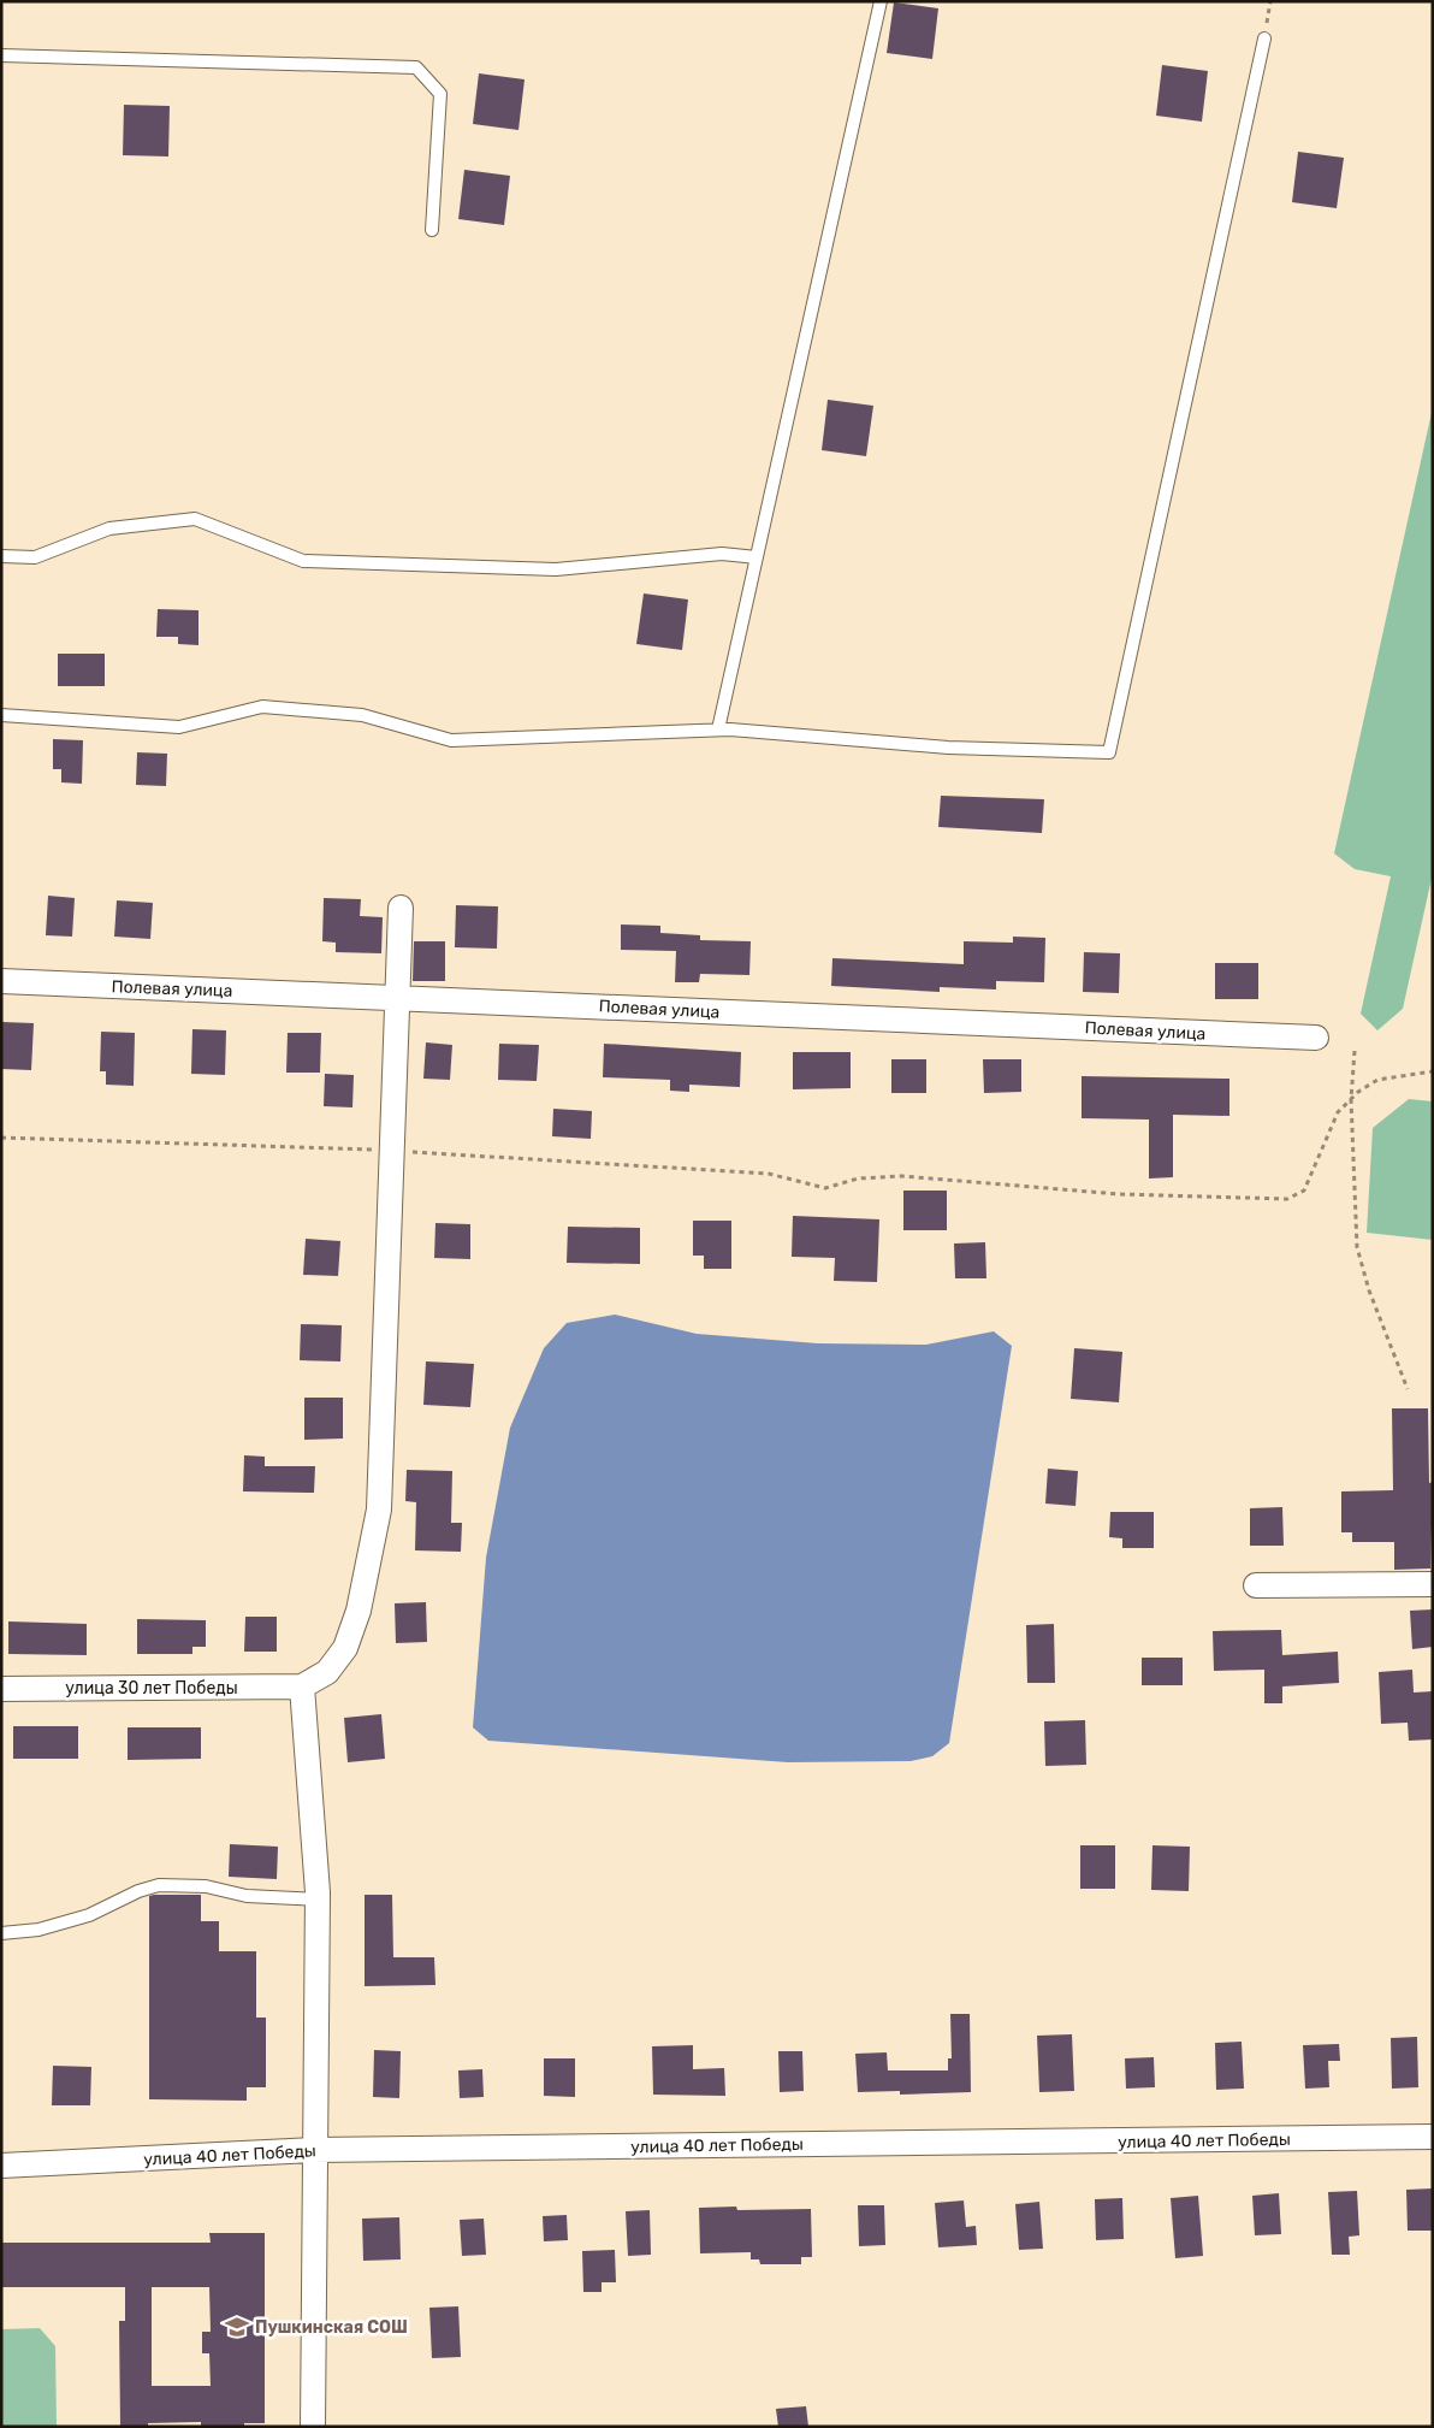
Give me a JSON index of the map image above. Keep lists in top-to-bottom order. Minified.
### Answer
{"streets":{"street":["Полевая улица","улица 30 лет Победы","улица 40 лет Победы"]},"places":{"school or university":["Пушкинская СОШ"]}}
